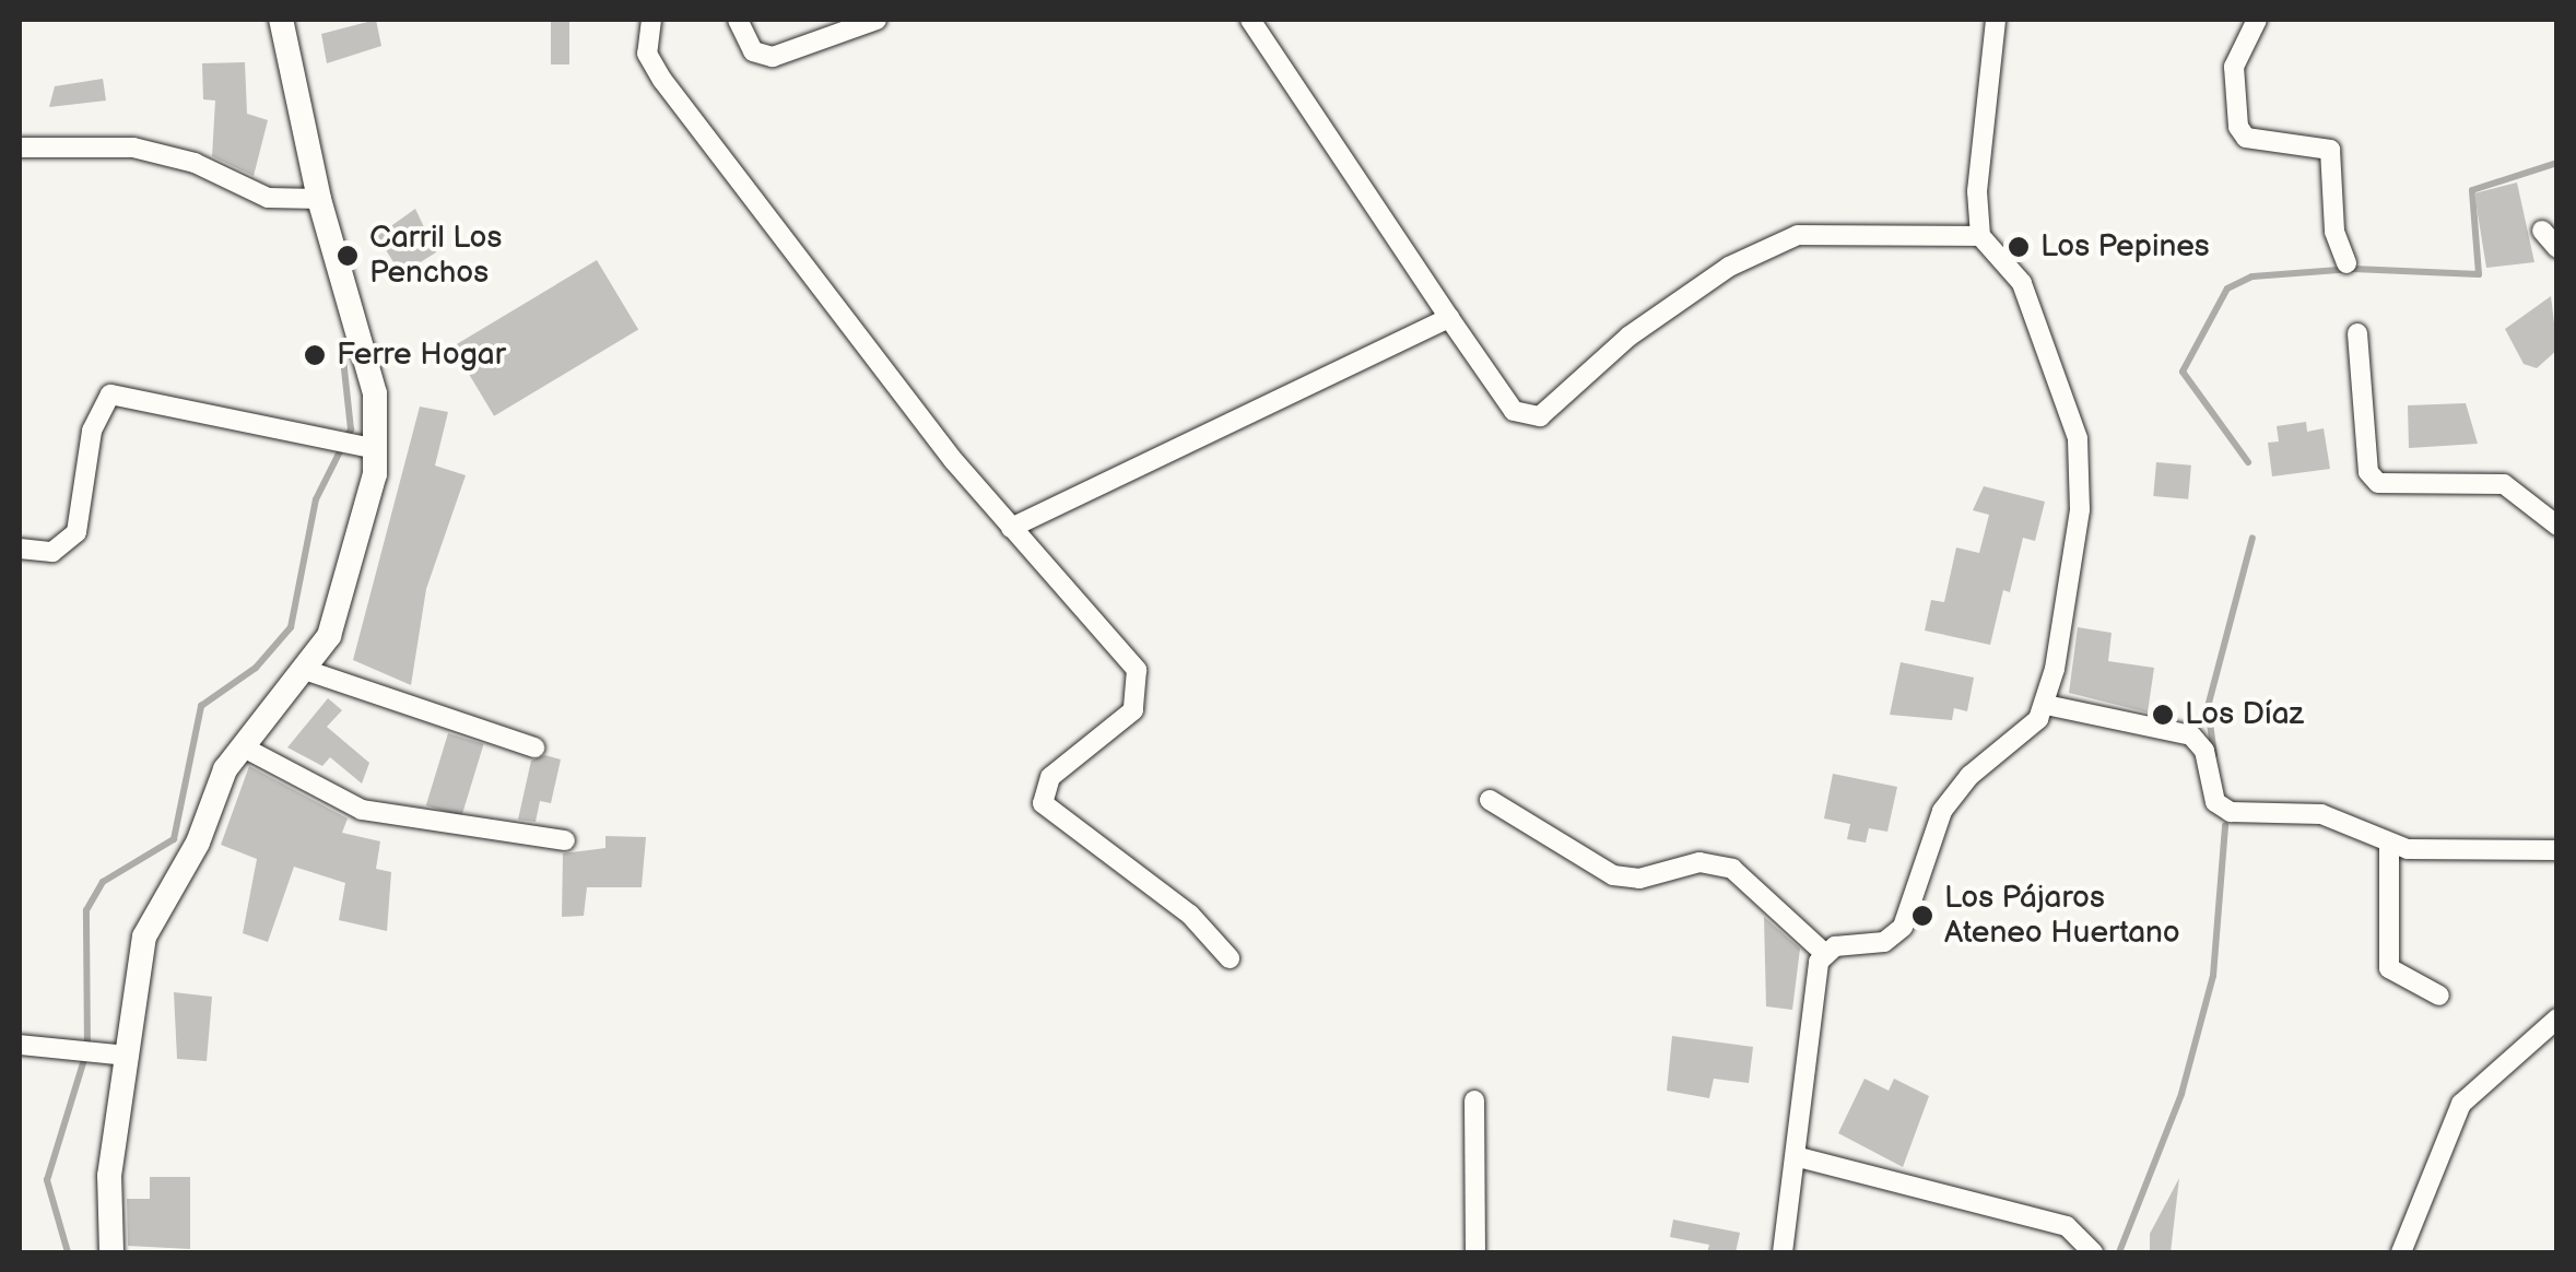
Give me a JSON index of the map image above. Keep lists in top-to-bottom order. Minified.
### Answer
{"places":["Los Pepines","Carril Los Penchos","Ferre Hogar","Los Díaz","Los Pájaros Ateneo Huertano"]}
